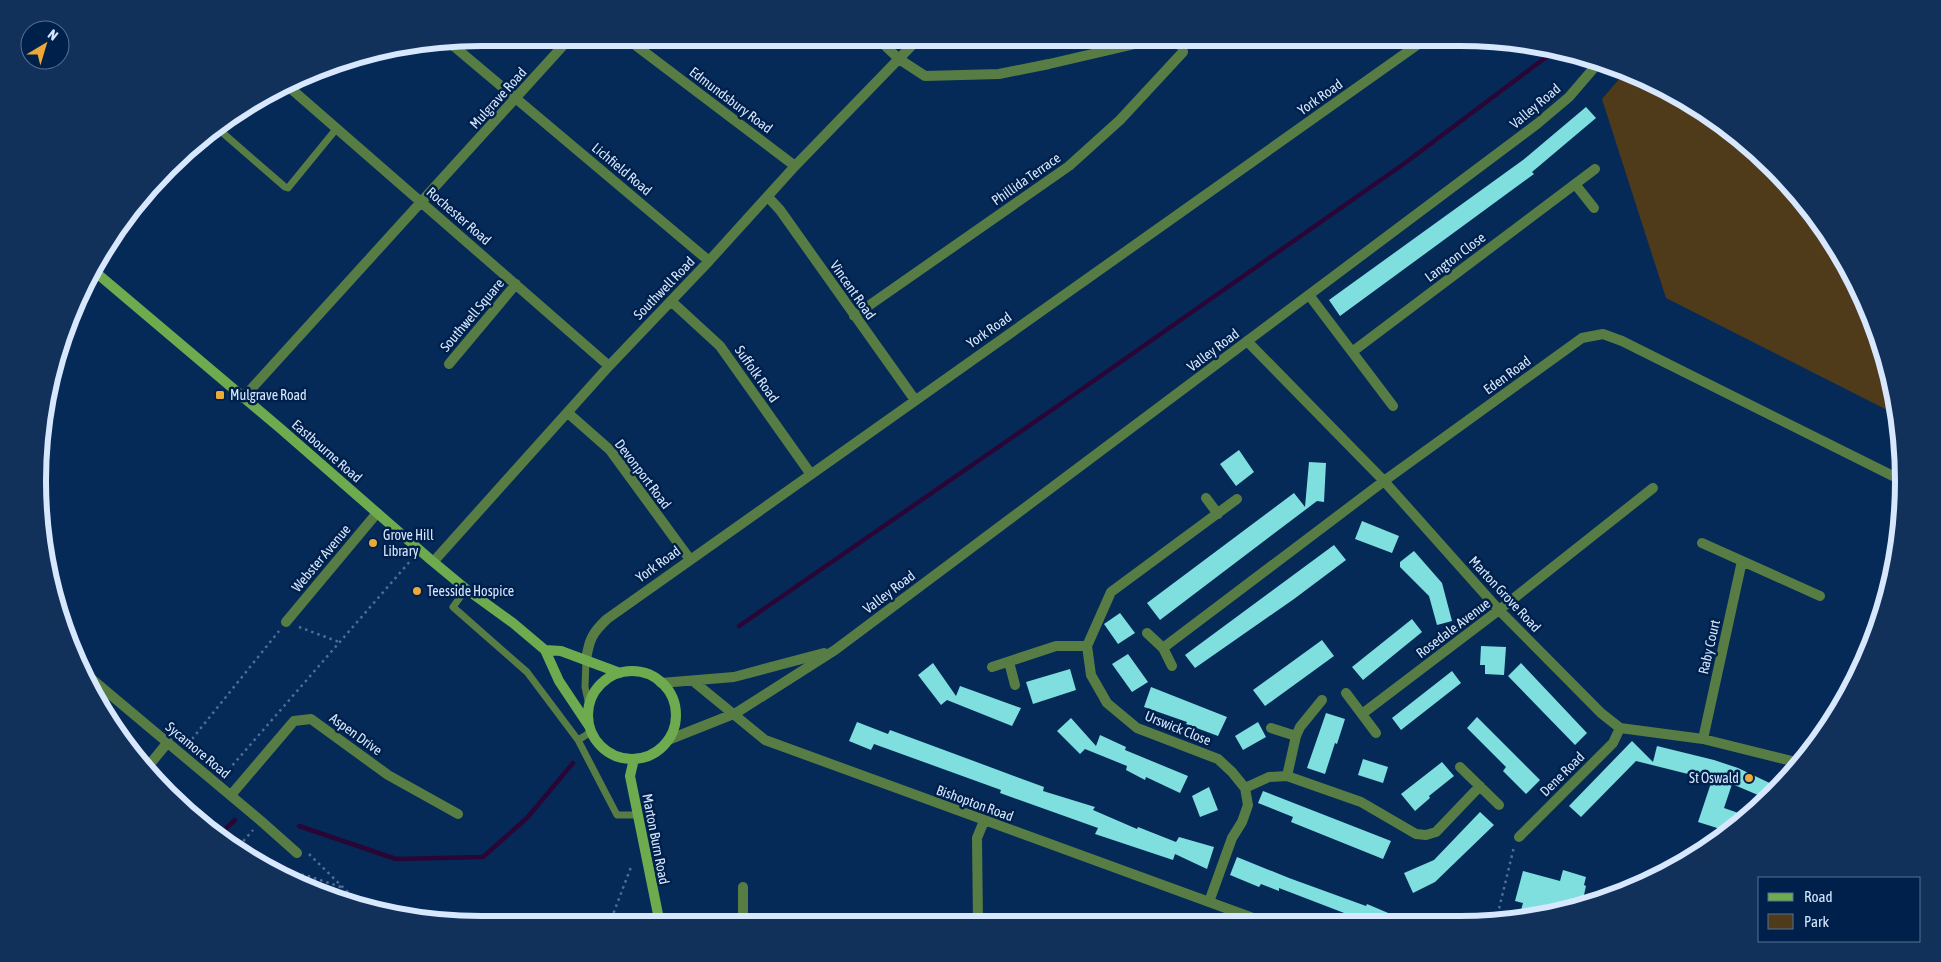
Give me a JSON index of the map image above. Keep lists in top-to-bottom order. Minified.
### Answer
{"streets":{"street":["York Road","Mulgrave Road","Edmundsbury Road","Valley Road","Lichfield Road","Phillida Terrace","Rochester Road","Langton Close","Southwell Road","Vincent Road","Southwell Square","Suffolk Road","Eden Road","Eastbourne Road","Devonport Road","Webster Avenue","Marton Grove Road","Rosedale Avenue","Raby Court","Urswick Close","Aspen Drive","Sycamore Road","Dene Road","Bishopton Road","Marton Burn Road"]},"crossings":[["York Road","Vincent Road"],["York Road","Suffolk Road"],["York Road","Devonport Road"],["Mulgrave Road","Lichfield Road"],["Mulgrave Road","Rochester Road"],["Mulgrave Road","Eastbourne Road"],["Edmundsbury Road","Southwell Road"],["Valley Road","Marton Grove Road"],["Valley Road","Bishopton Road"],["Valley Road","Marton Burn Road"],["Lichfield Road","Southwell Road"],["Phillida Terrace","Vincent Road"],["Rochester Road","Southwell Road"],["Rochester Road","Southwell Square"],["Southwell Road","Vincent Road"],["Southwell Road","Suffolk Road"],["Southwell Road","Eastbourne Road"],["Southwell Road","Devonport Road"],["Eden Road","Marton Grove Road"],["Eastbourne Road","Webster Avenue"],["Marton Grove Road","Rosedale Avenue"],["Marton Grove Road","Dene Road"],["Aspen Drive","Sycamore Road"]],"places":{"transit":["Mulgrave Road"],"other":["Grove Hill Library","Teesside Hospice","St Oswald"]},"legend":["Road","Park"],"north":"top right"}
